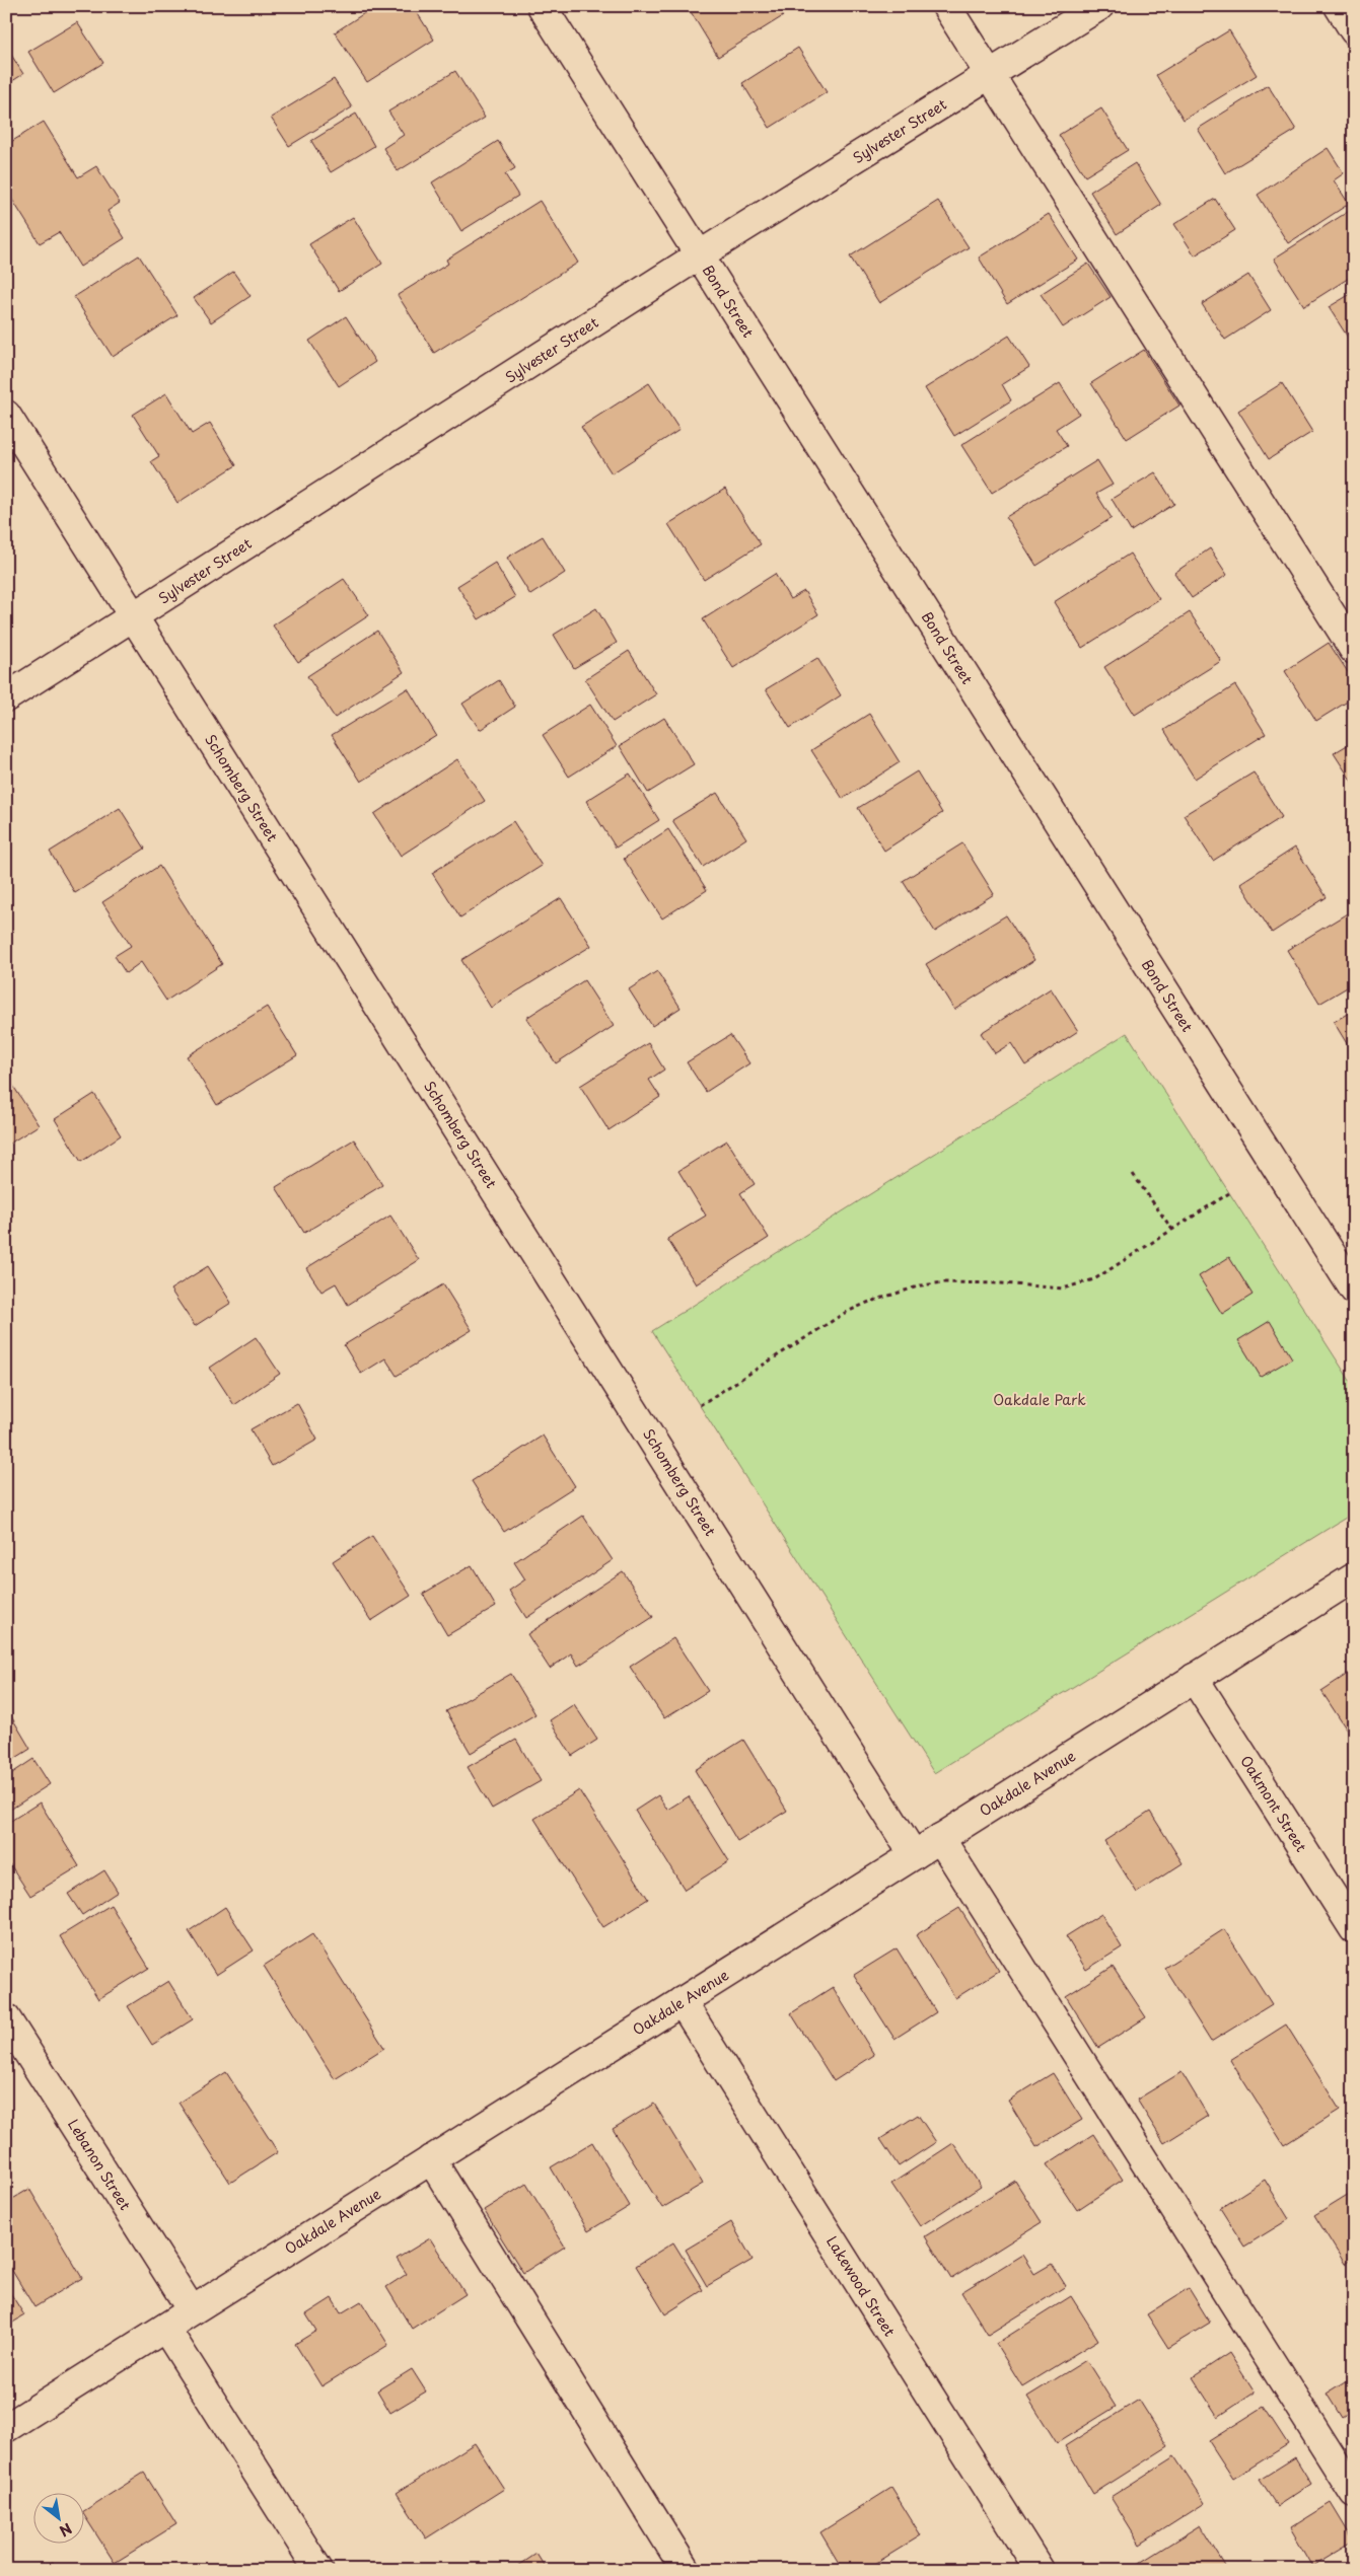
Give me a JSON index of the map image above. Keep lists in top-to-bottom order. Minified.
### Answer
{"streets":{"street":["Sylvester Street","Bond Street","Schomberg Street","Oakdale Avenue","Oakmont Street","Lebanon Street","Lakewood Street"]},"crossings":[["Sylvester Street","Bond Street"],["Sylvester Street","Schomberg Street"],["Schomberg Street","Oakdale Avenue"],["Oakdale Avenue","Oakmont Street"],["Oakdale Avenue","Lebanon Street"],["Oakdale Avenue","Lakewood Street"]],"parks":["Oakdale Park"],"north":"bottom right"}
